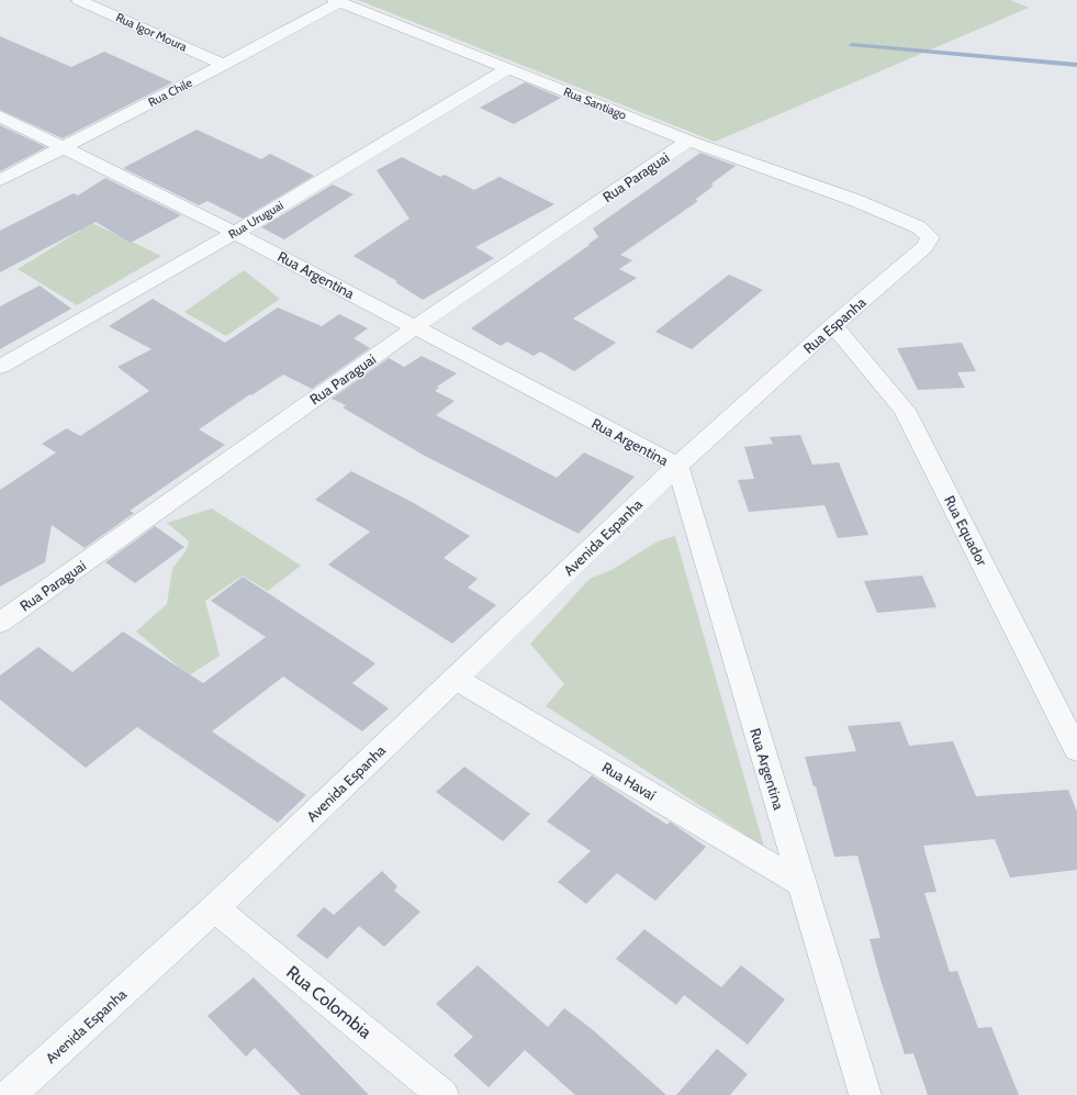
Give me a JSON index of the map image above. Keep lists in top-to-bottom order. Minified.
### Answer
{"streets":{"street":["Rua Igor Moura","Rua Chile","Rua Santiago","Rua Paraguai","Rua Uruguai","Rua Argentina","Rua Espanha","Rua Equador","Avenida Espanha","Rua Havaí","Rua Colombia"]},"crossings":[["Rua Igor Moura","Rua Chile"],["Rua Chile","Rua Santiago"],["Rua Chile","Rua Argentina"],["Rua Santiago","Rua Paraguai"],["Rua Santiago","Rua Uruguai"],["Rua Santiago","Rua Espanha"],["Rua Paraguai","Rua Argentina"],["Rua Uruguai","Rua Argentina"],["Rua Argentina","Rua Espanha"],["Rua Argentina","Avenida Espanha"],["Rua Argentina","Rua Havaí"],["Rua Espanha","Rua Equador"],["Rua Espanha","Avenida Espanha"],["Avenida Espanha","Rua Havaí"],["Avenida Espanha","Rua Colombia"]]}
